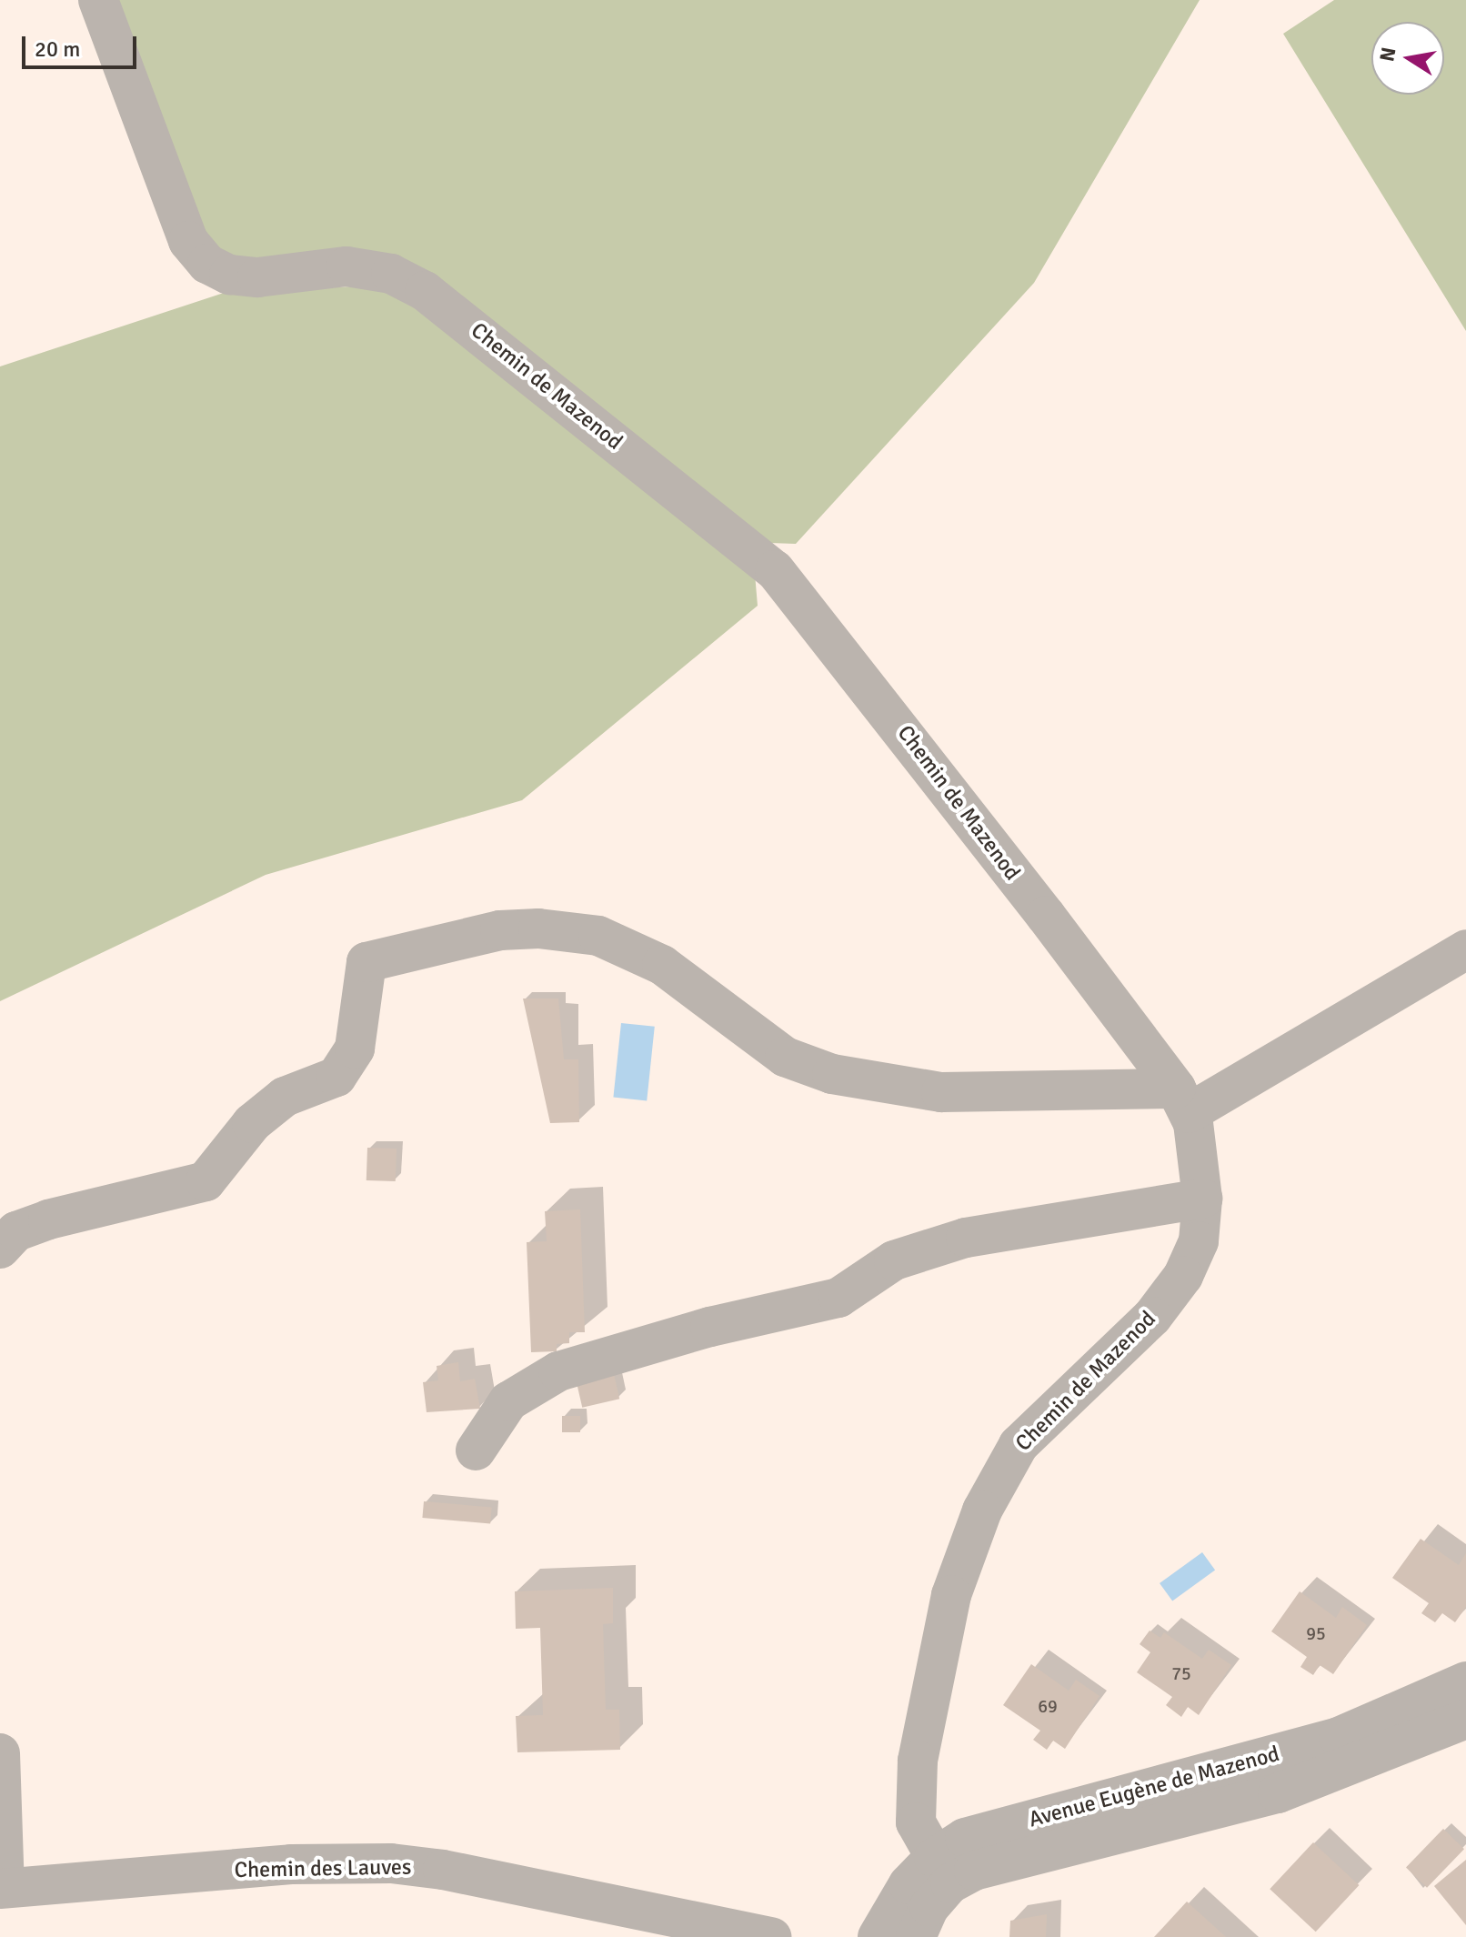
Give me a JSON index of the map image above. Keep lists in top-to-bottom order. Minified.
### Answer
{"streets":{"street":["Chemin de Mazenod","Avenue Eugène de Mazenod","Chemin des Lauves"]},"crossings":[["Chemin de Mazenod","Avenue Eugène de Mazenod"]],"house_numbers":["95","75","69"],"scale_bar":"20 m","north":"left"}
